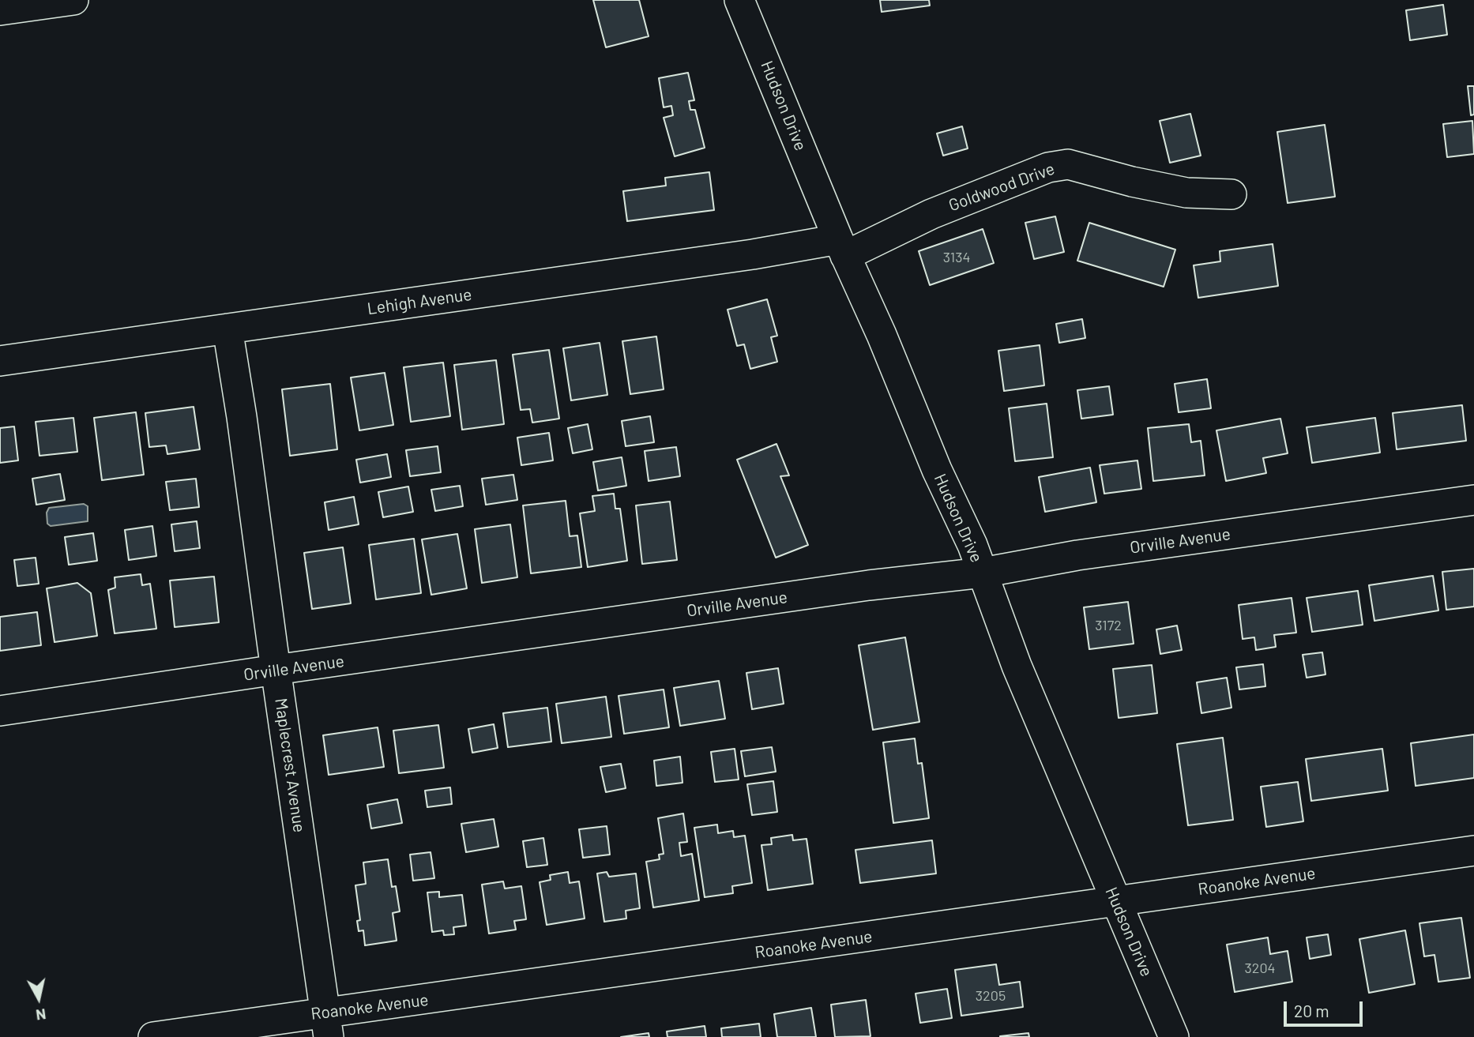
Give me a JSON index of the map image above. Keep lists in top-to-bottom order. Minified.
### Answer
{"streets":{"street":["Hudson Drive","Goldwood Drive","Lehigh Avenue","Orville Avenue","Maplecrest Avenue","Roanoke Avenue"]},"crossings":[["Hudson Drive","Goldwood Drive"],["Hudson Drive","Lehigh Avenue"],["Hudson Drive","Orville Avenue"],["Hudson Drive","Roanoke Avenue"],["Goldwood Drive","Lehigh Avenue"],["Lehigh Avenue","Maplecrest Avenue"],["Orville Avenue","Maplecrest Avenue"],["Maplecrest Avenue","Roanoke Avenue"]],"house_numbers":["3134","3172","3204","3205"],"scale_bar":"20 m","north":"bottom"}
